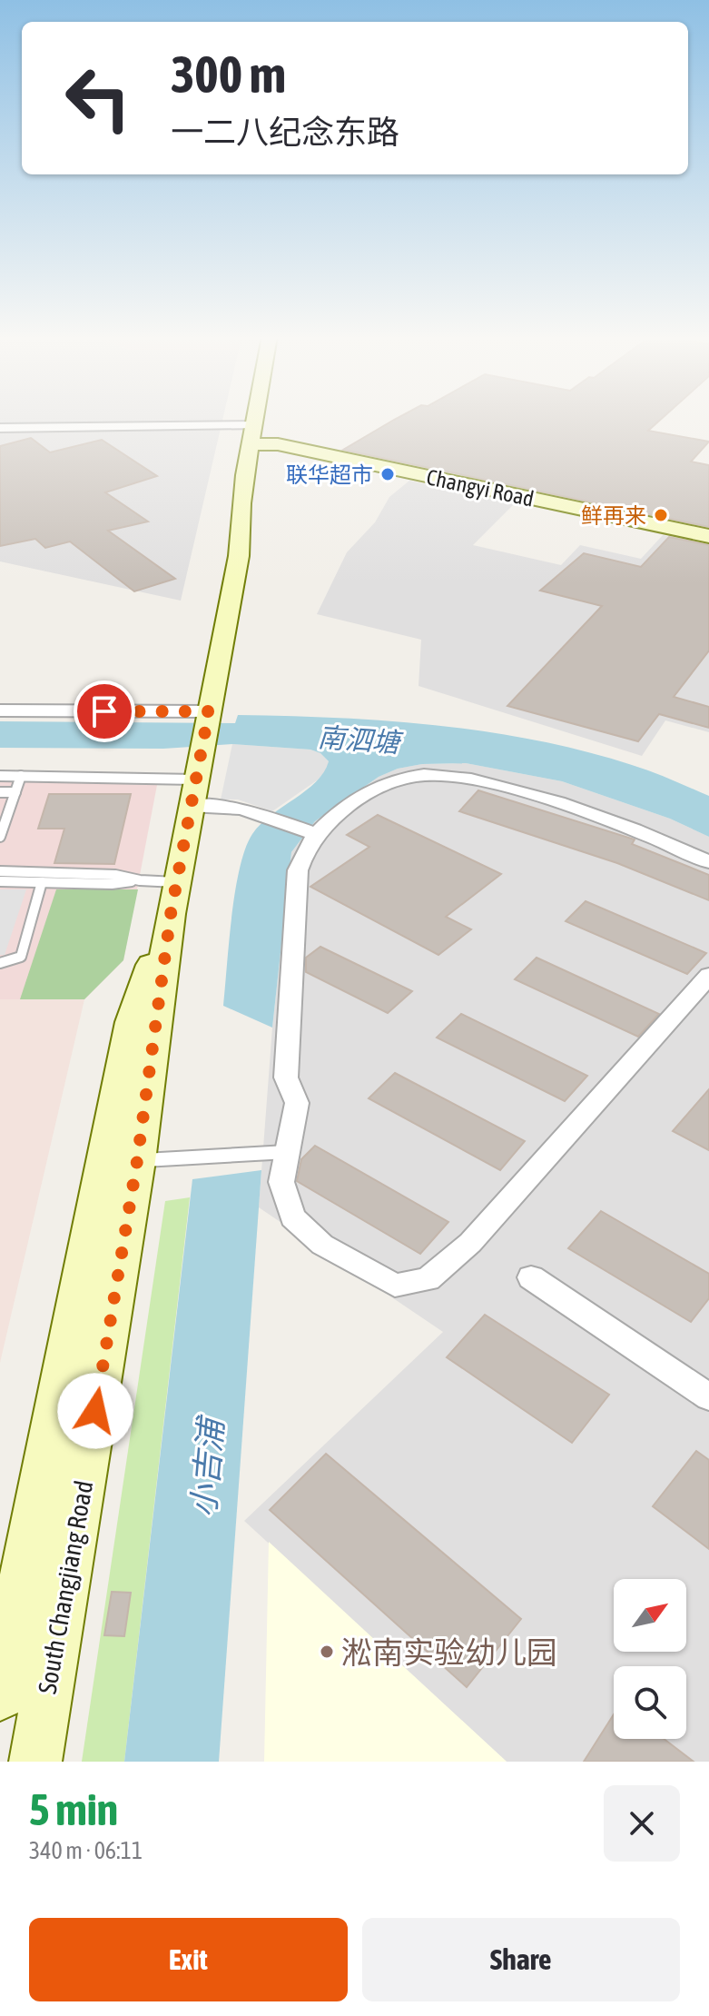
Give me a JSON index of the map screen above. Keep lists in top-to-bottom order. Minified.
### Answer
{"streets":{"main road":["Changyi Road","South Changjiang Road"]},"crossings":[["Changyi Road","South Changjiang Road"]],"water":["南泗塘","小吉浦"],"places":["联华超市","鲜再来","淞南实验幼儿园"],"north":"top right","page":{"turn":["300 m","一二八纪念东路"],"heading":["5 min","340 m · 06:11"],"buttons":["Exit","Share"]}}
